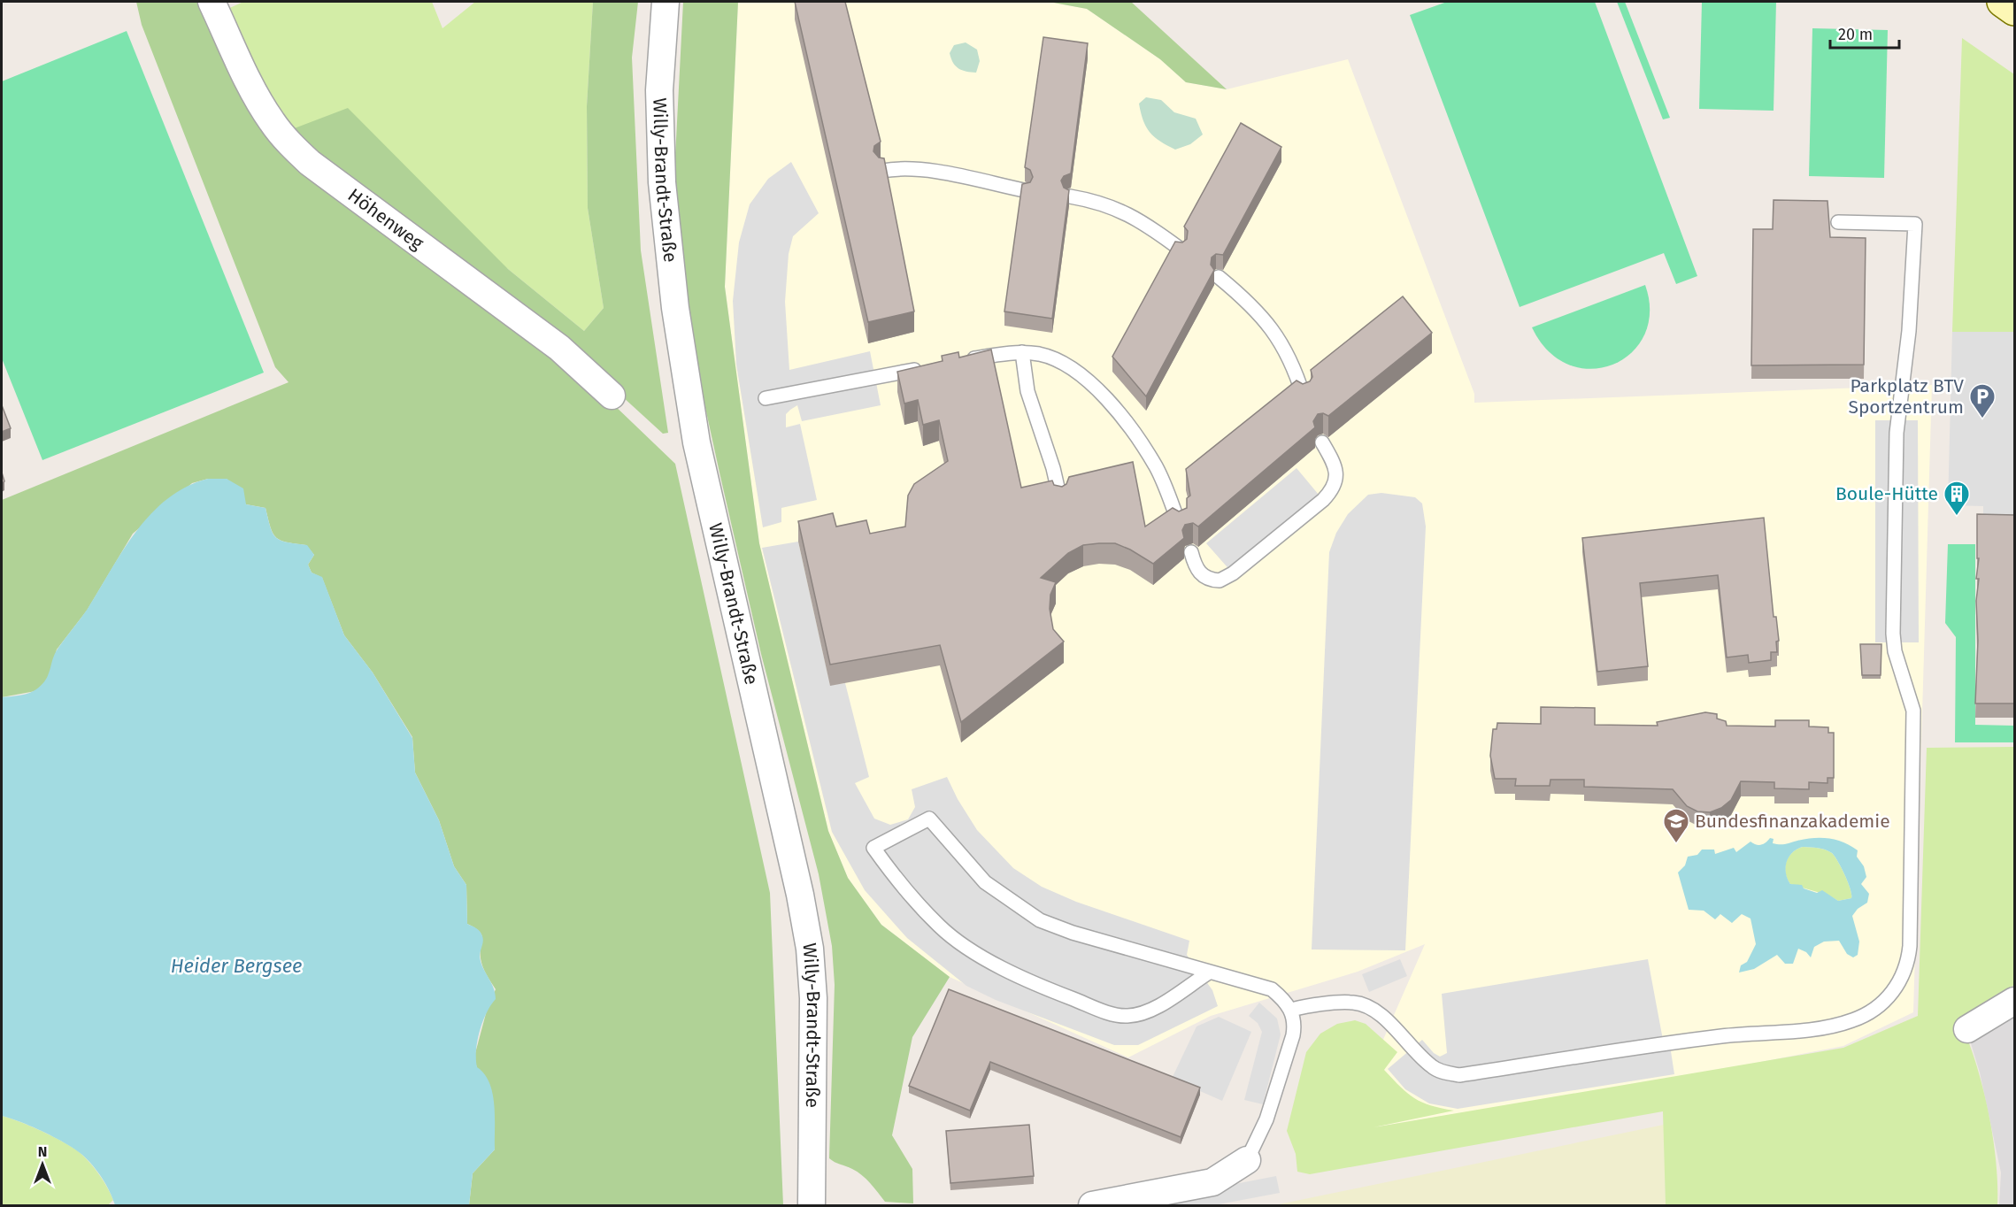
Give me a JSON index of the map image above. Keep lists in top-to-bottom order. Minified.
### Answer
{"streets":{"street":["Willy-Brandt-Straße","Höhenweg"]},"water":["Heider Bergsee"],"places":{"parking":["Parkplatz BTV Sportzentrum"],"building":["Boule-Hütte"],"school or university":["Bundesfinanzakademie"]},"scale_bar":"20 m","north":"top"}
